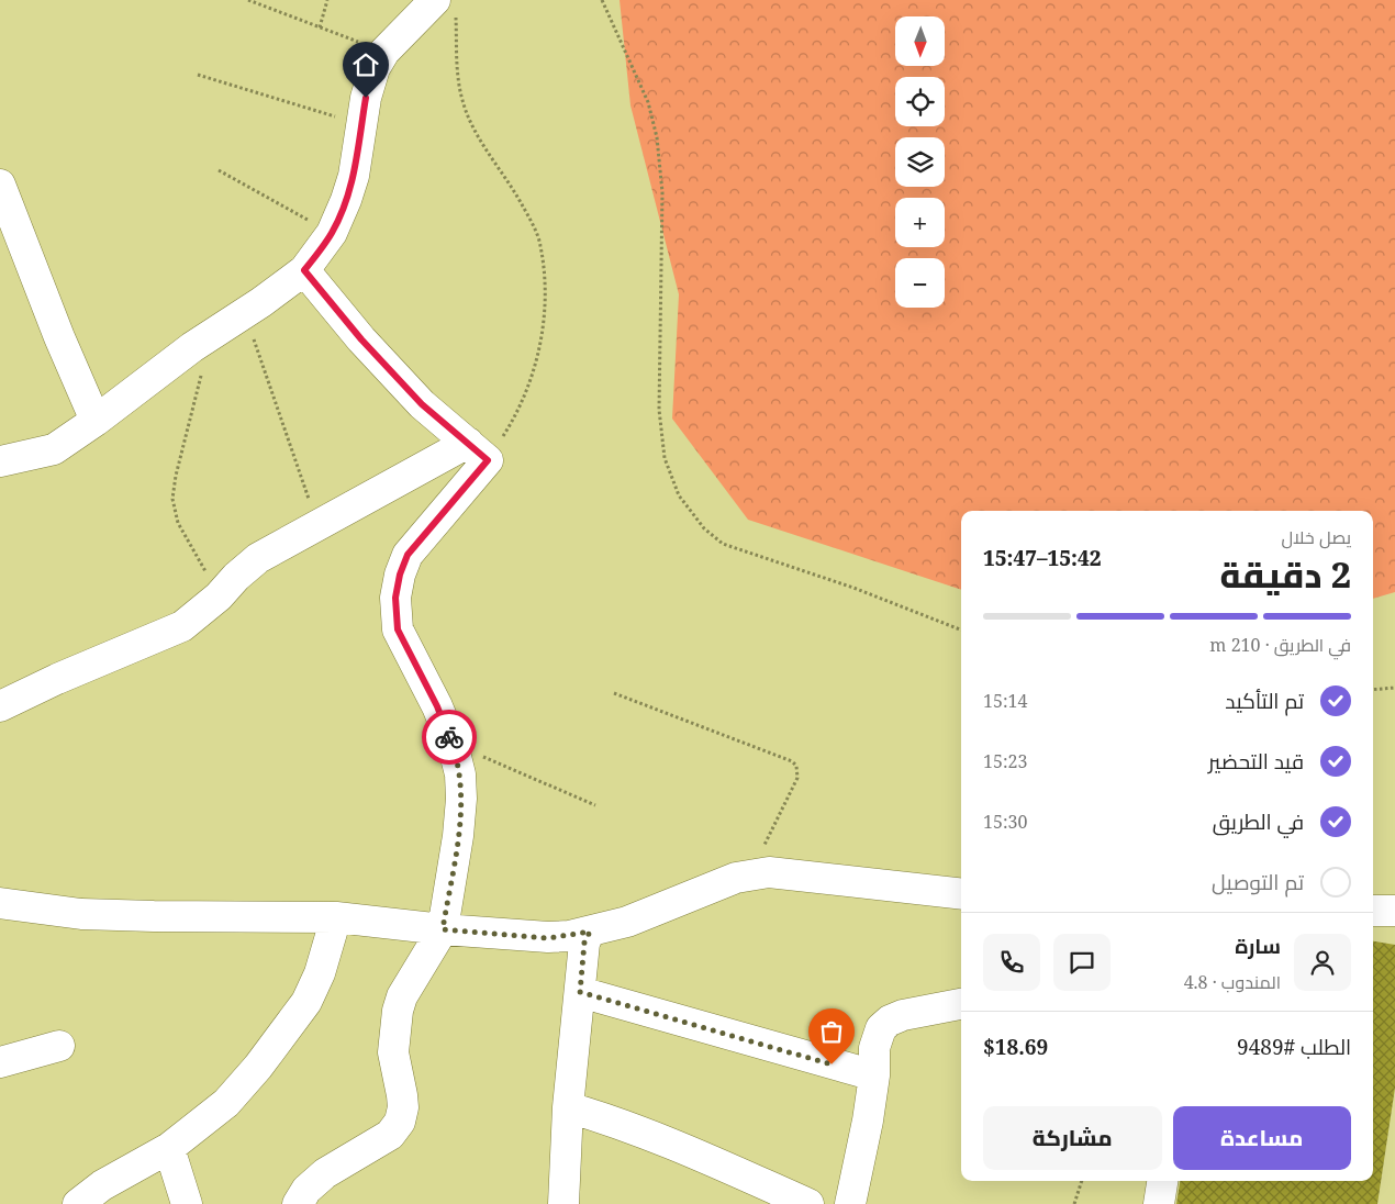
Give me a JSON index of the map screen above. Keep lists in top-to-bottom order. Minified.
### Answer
{"north":"bottom","page":{"map_buttons":["+","−"],"heading":["2 دقيقة","يصل خلال","15:42–15:47"],"panel":["سارة","المندوب · 4.8","الطلب #9489","$18.69"],"bar":"في الطريق · 210 m","list":[["تم التأكيد","15:14"],["قيد التحضير","15:23"],["في الطريق","15:30"],"تم التوصيل"],"buttons":["مساعدة","مشاركة"]}}
